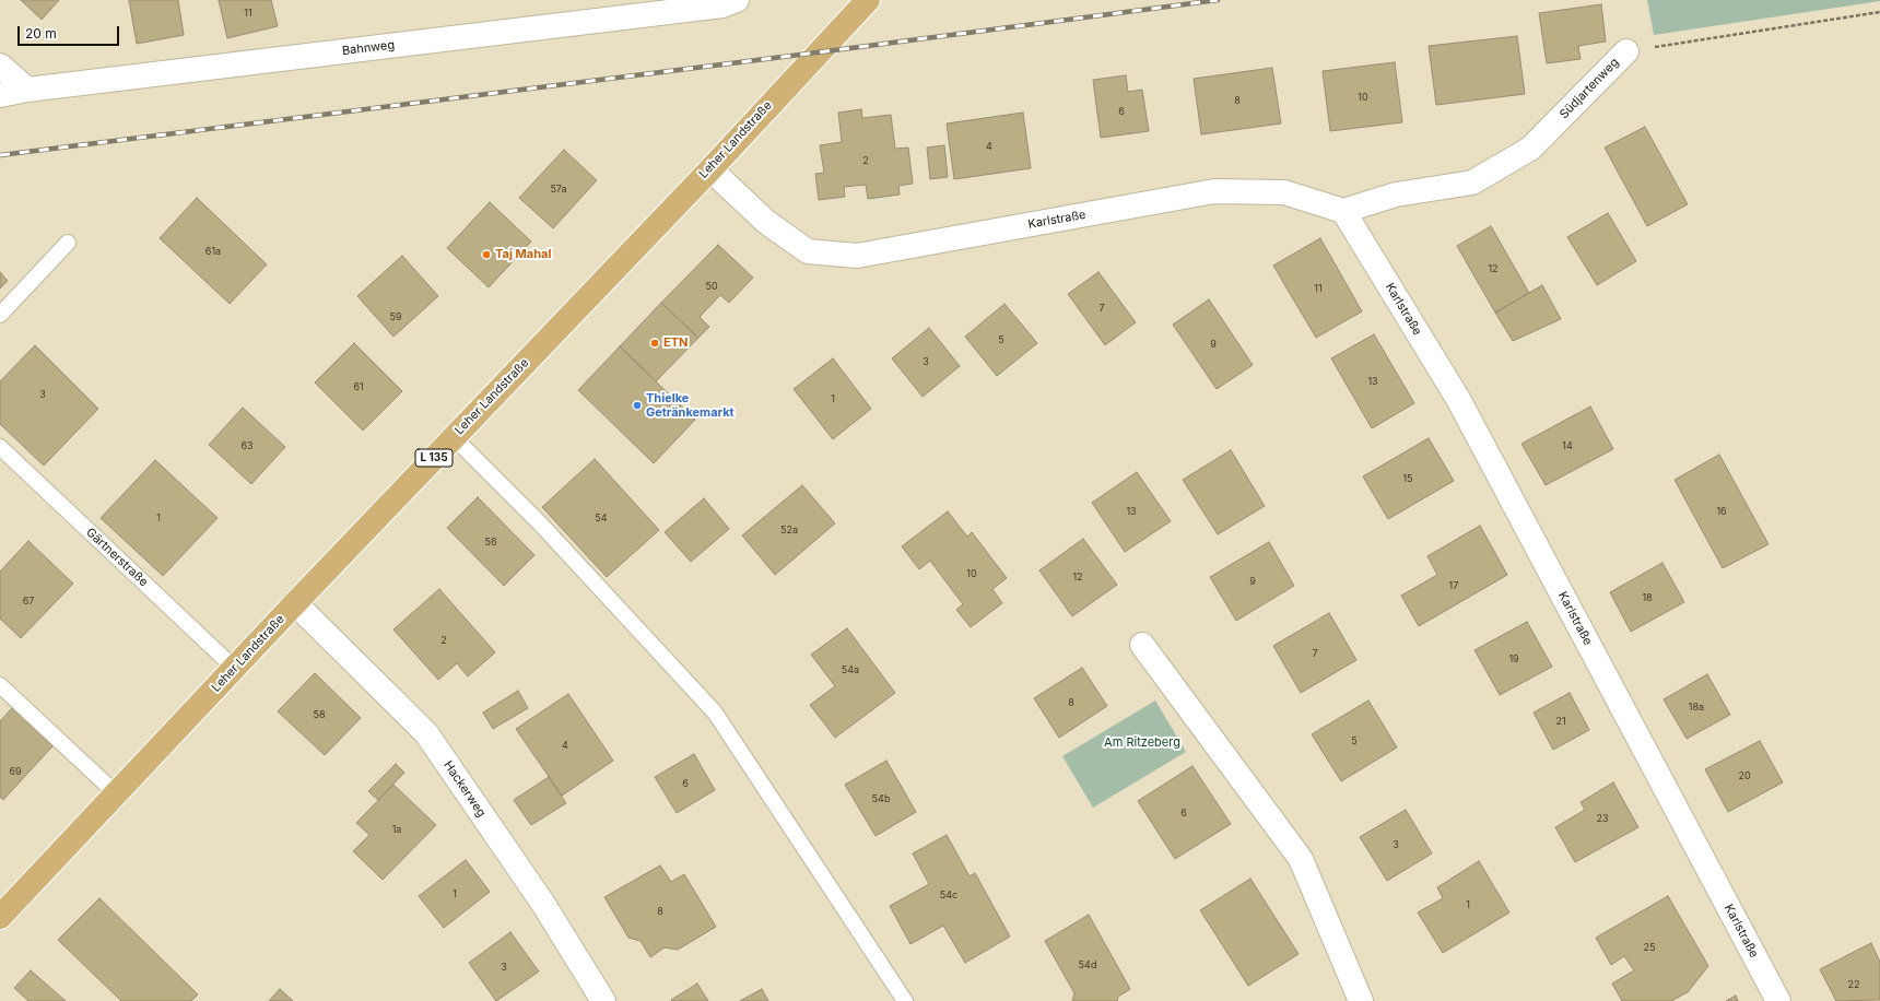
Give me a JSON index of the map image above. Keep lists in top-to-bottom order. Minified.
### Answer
{"streets":{"main road":["Leher Landstraße","L 135"],"street":["Bahnweg","Südjartenweg","Karlstraße","Hackerweg"],"lane":["Gärtnerstraße"]},"crossings":[["Südjartenweg","Karlstraße"],["Leher Landstraße","Karlstraße"],["Leher Landstraße","Gärtnerstraße"],["Leher Landstraße","Hackerweg"]],"parks":["Am Ritzeberg"],"places":["Taj Mahal","ETN","Thielke Getränkemarkt"],"house_numbers":["11","10","8","6","4","2","57a","61a","12","50","11","7","59","5","9","3","13","61","3","1","63","14","15","13","16","1","54","52a","56","10","12","9","17","18","67","2","7","19","54a","8","18a","58","21","5","4","69","20","6","54b","6","23","1a","3","1","54c","1","8","25","54d","3","22"],"scale_bar":"20 m"}
